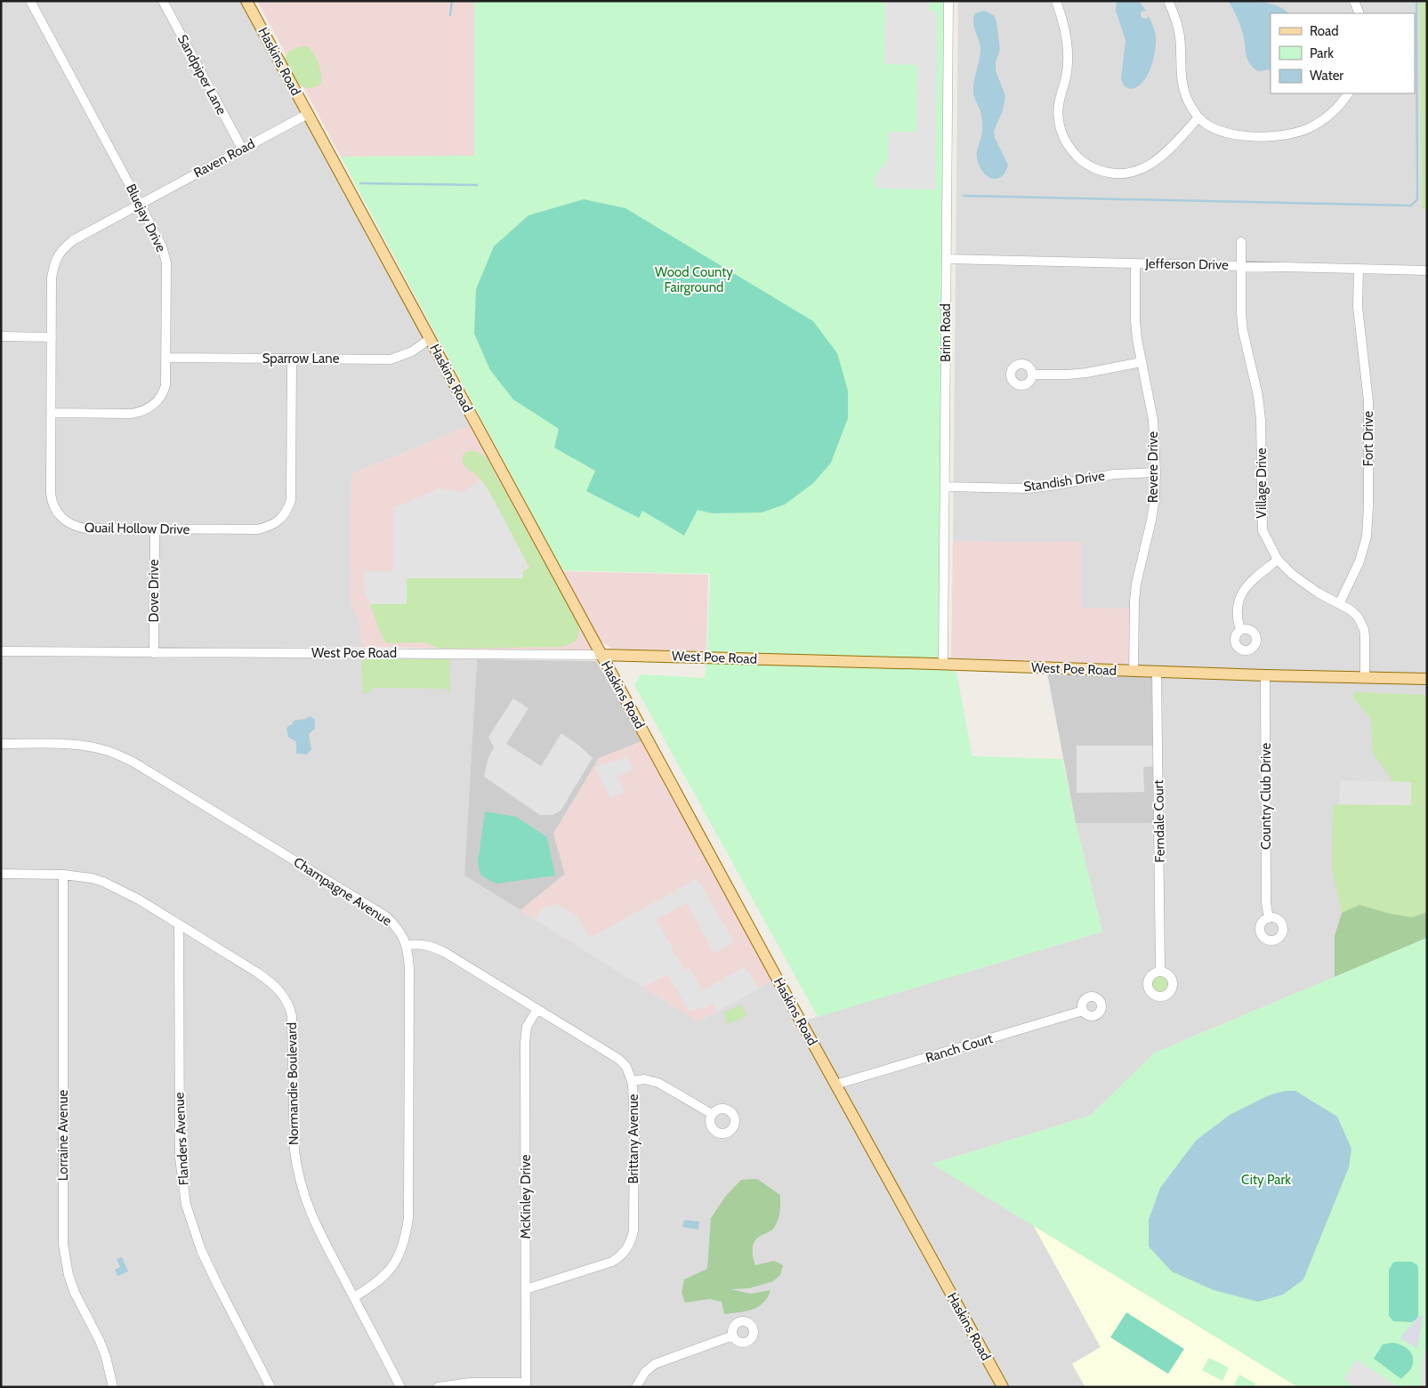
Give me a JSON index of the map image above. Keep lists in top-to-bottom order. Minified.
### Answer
{"streets":{"main road":["Haskins Road","West Poe Road"],"street":["Sandpiper Lane","Raven Road","Bluejay Drive","Jefferson Drive","Brim Road","Sparrow Lane","Fort Drive","Revere Drive","Standish Drive","Village Drive","Quail Hollow Drive","Dove Drive","Country Club Drive","Ferndale Court","Champagne Avenue","Ranch Court","Normandie Boulevard","Lorraine Avenue","Flanders Avenue","Brittany Avenue","McKinley Drive"]},"crossings":[["Haskins Road","Raven Road"],["Haskins Road","Sparrow Lane"],["Haskins Road","West Poe Road"],["Haskins Road","Ranch Court"],["Sandpiper Lane","Raven Road"],["Raven Road","Bluejay Drive"],["Raven Road","Quail Hollow Drive"],["Bluejay Drive","Sparrow Lane"],["Bluejay Drive","Quail Hollow Drive"],["Jefferson Drive","Brim Road"],["Jefferson Drive","Fort Drive"],["Jefferson Drive","Revere Drive"],["Jefferson Drive","Village Drive"],["Brim Road","Standish Drive"],["Brim Road","West Poe Road"],["Sparrow Lane","Quail Hollow Drive"],["Fort Drive","Village Drive"],["Revere Drive","Standish Drive"],["Revere Drive","West Poe Road"],["Village Drive","West Poe Road"],["Quail Hollow Drive","Dove Drive"],["Dove Drive","West Poe Road"],["West Poe Road","Country Club Drive"],["West Poe Road","Ferndale Court"],["Champagne Avenue","Normandie Boulevard"],["Champagne Avenue","Brittany Avenue"],["Normandie Boulevard","Lorraine Avenue"],["Normandie Boulevard","Flanders Avenue"],["Brittany Avenue","McKinley Drive"]],"parks":["Wood County Fairground","City Park"],"legend":["Road","Park","Water"]}
